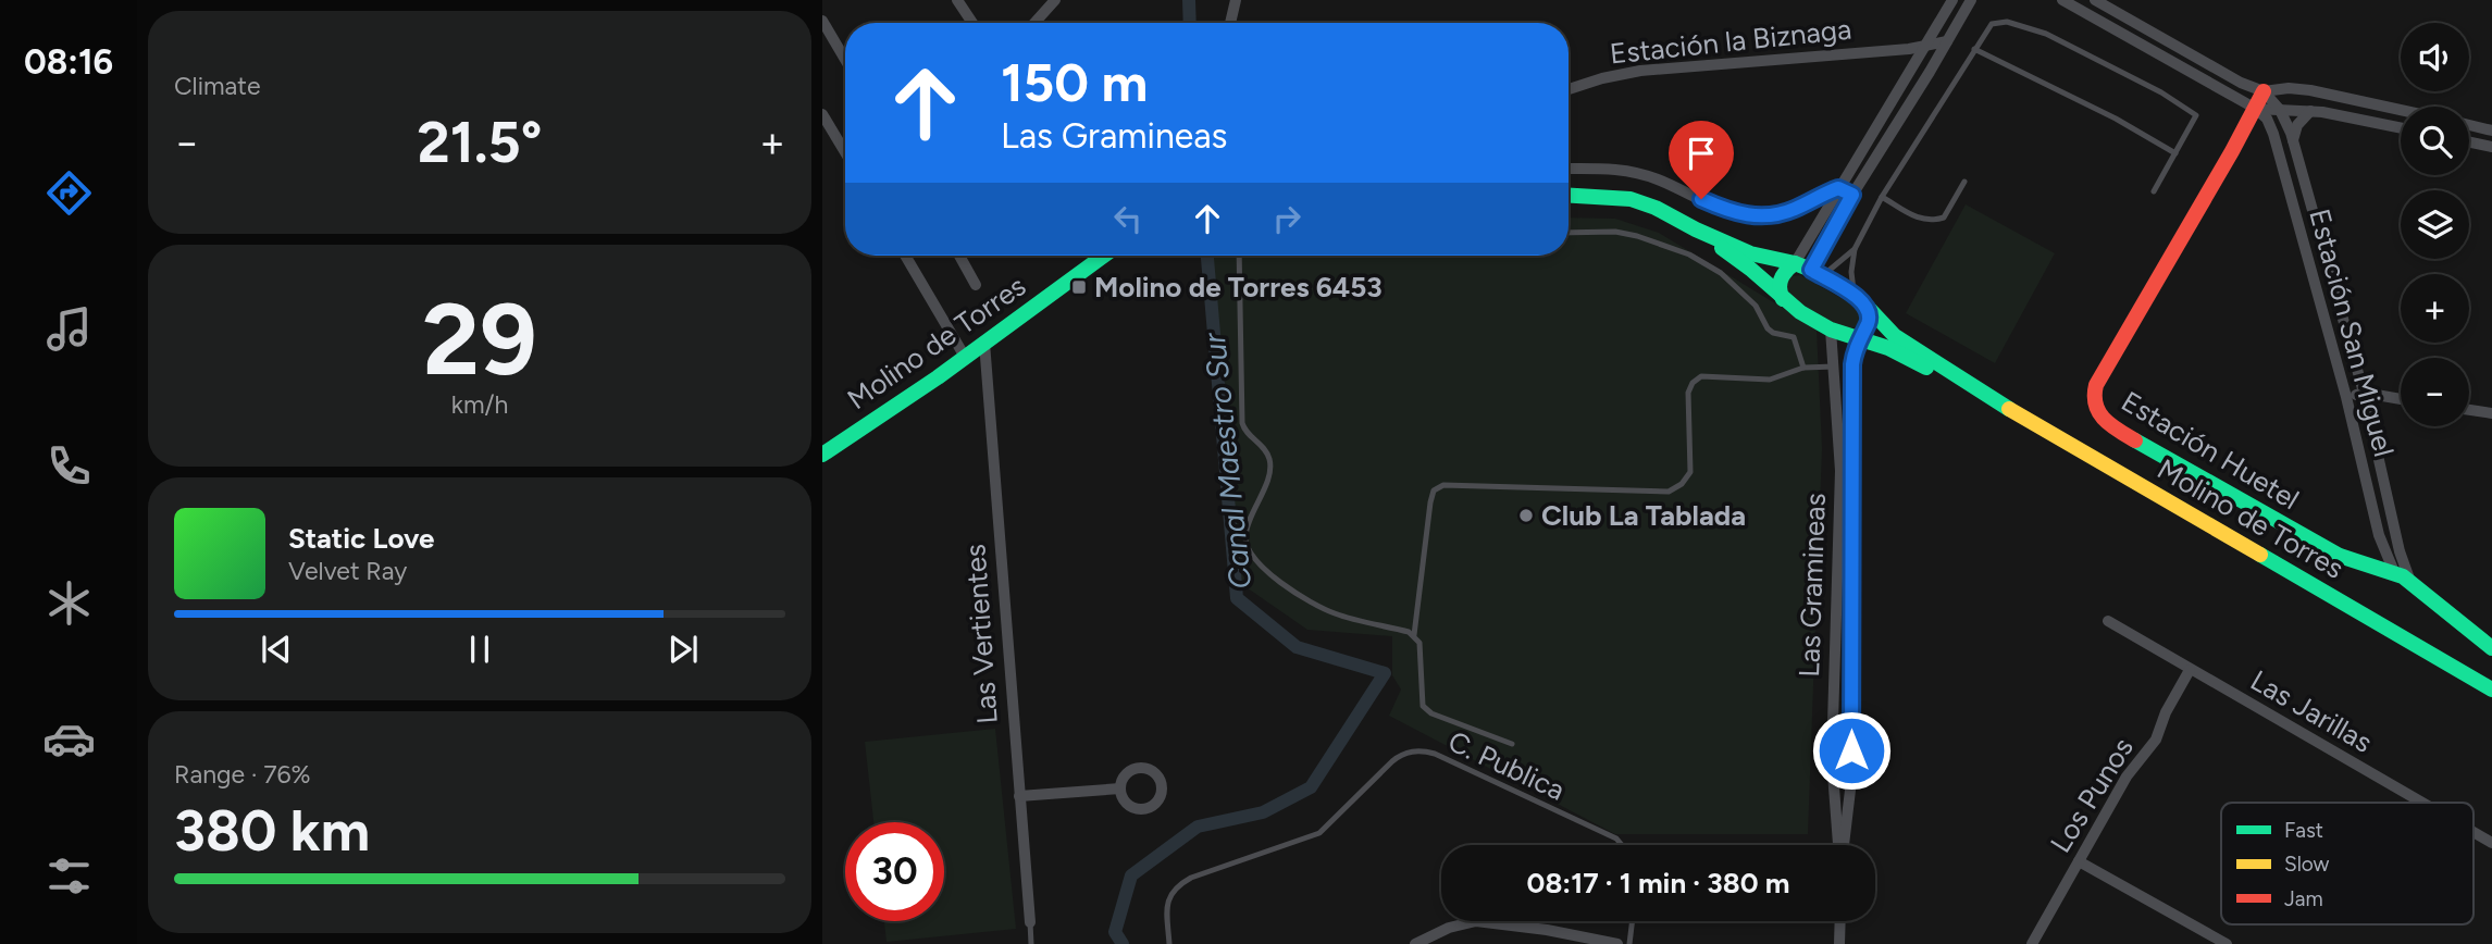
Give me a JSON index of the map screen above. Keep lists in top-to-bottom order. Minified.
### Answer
{"streets":{"main road":["Molino de Torres","Estación Huetel"],"street":["Estación la Biznaga","Estación San Miguel","Las Gramineas","Las Vertientes","Las Jarillas","Los Punos"],"lane":["C. Publica"]},"crossings":[["Estación San Miguel","Estación Huetel"],["Molino de Torres","Las Gramineas"],["Molino de Torres","Las Vertientes"],["Las Jarillas","Los Punos"]],"water":["Canal Maestro Sur"],"places":{"transit":["Molino de Torres 6453"],"other":["Club La Tablada"]},"legend":["Fast","Slow","Jam"],"page":{"tabs":"08:16","tile":["Climate",["29","km/h"],["Range · 76%","380 km"]],"map_buttons":["+","−"],"turn":["150 m","Las Gramineas"],"heat":["−","21.5°","+"],"song":["Static Love","Velvet Ray"],"limit":"30","trip":"08:17 · 1 min · 380 m"}}
